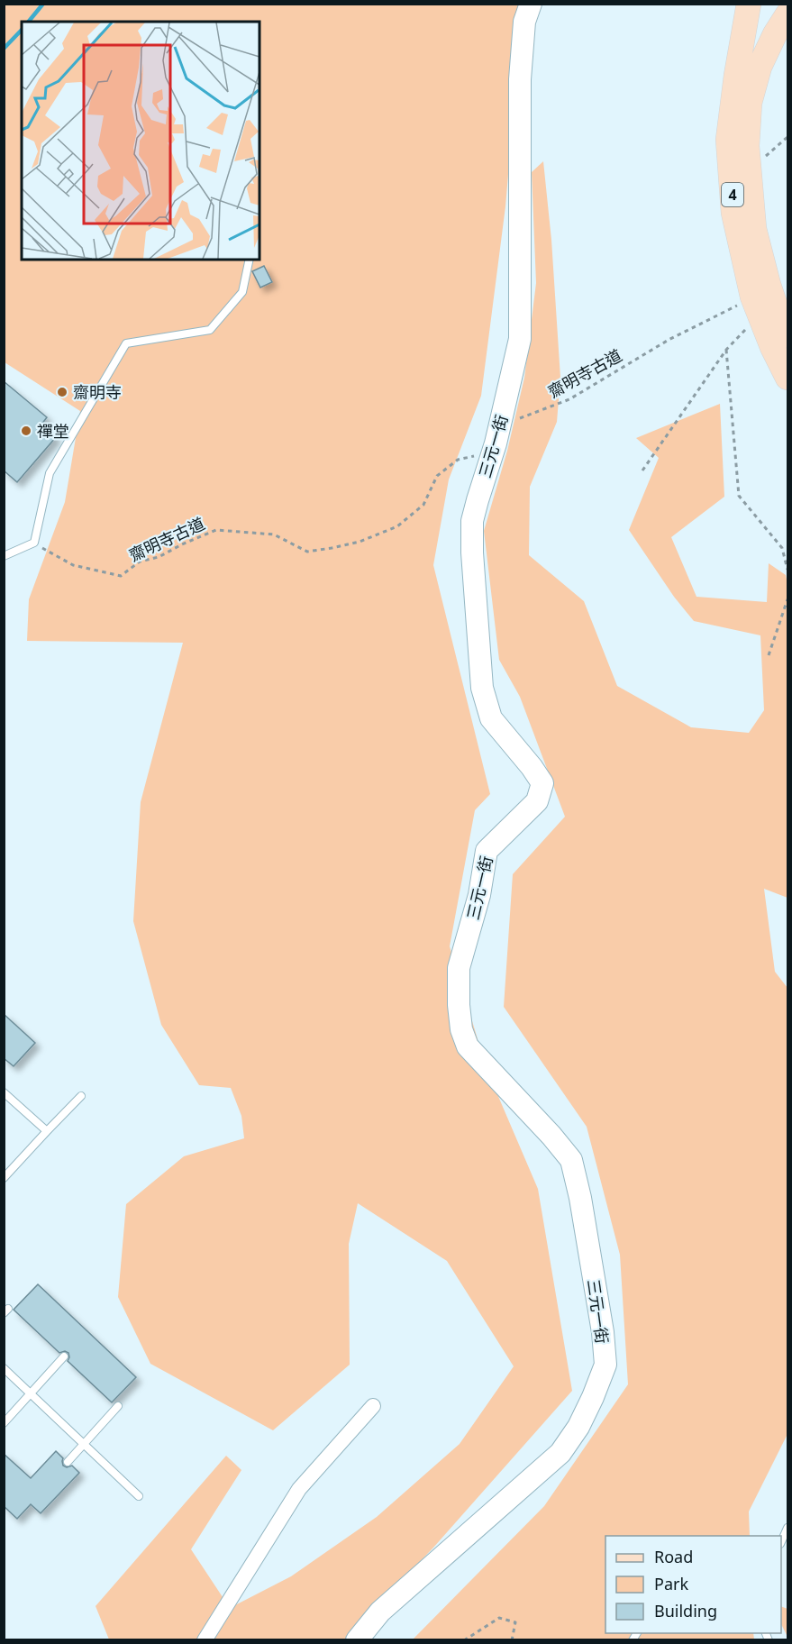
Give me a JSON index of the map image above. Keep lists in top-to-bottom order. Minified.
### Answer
{"streets":{"main road":["4"],"street":["三元一街"],"path":["齋明寺古道"]},"crossings":[["4","齋明寺古道"],["齋明寺古道","三元一街"]],"places":["齋明寺","禪堂"],"legend":["Road","Park","Building"]}
